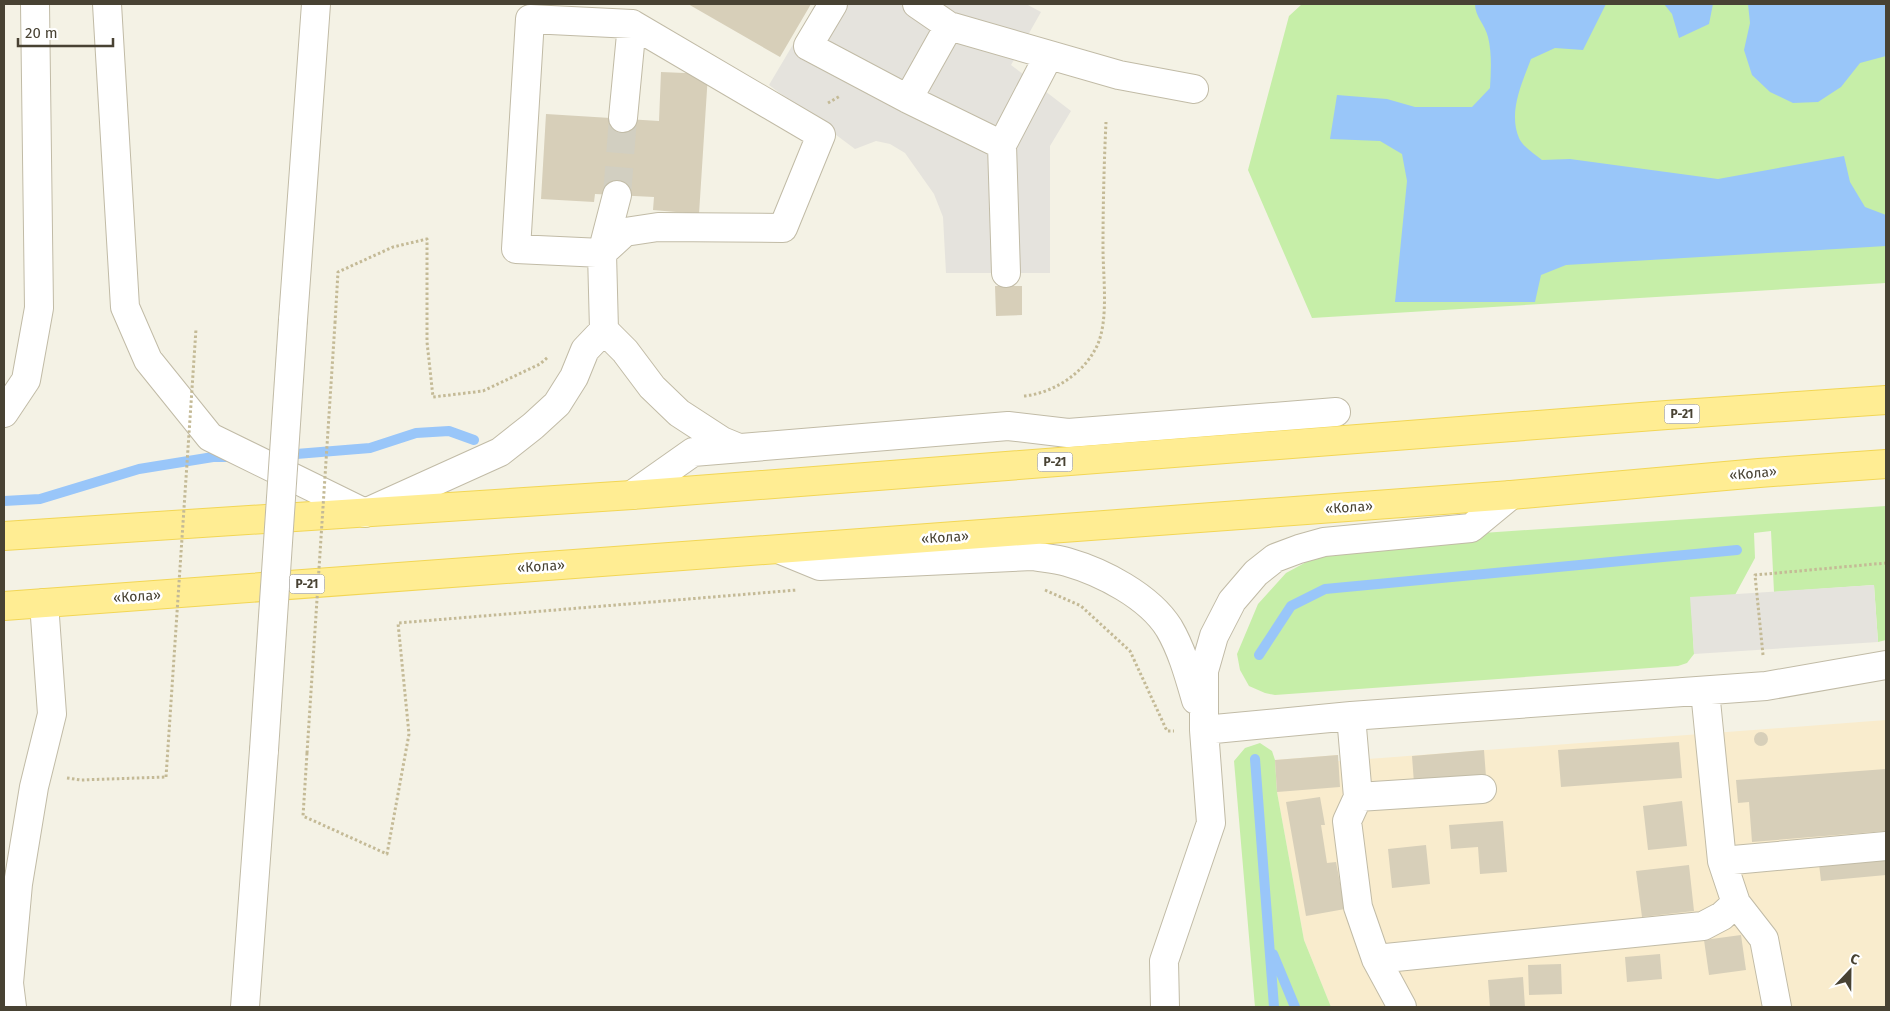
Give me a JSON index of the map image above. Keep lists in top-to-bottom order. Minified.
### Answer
{"streets":{"main road":["Р-21","«Кола»"]},"scale_bar":"20 m","north":"top"}
